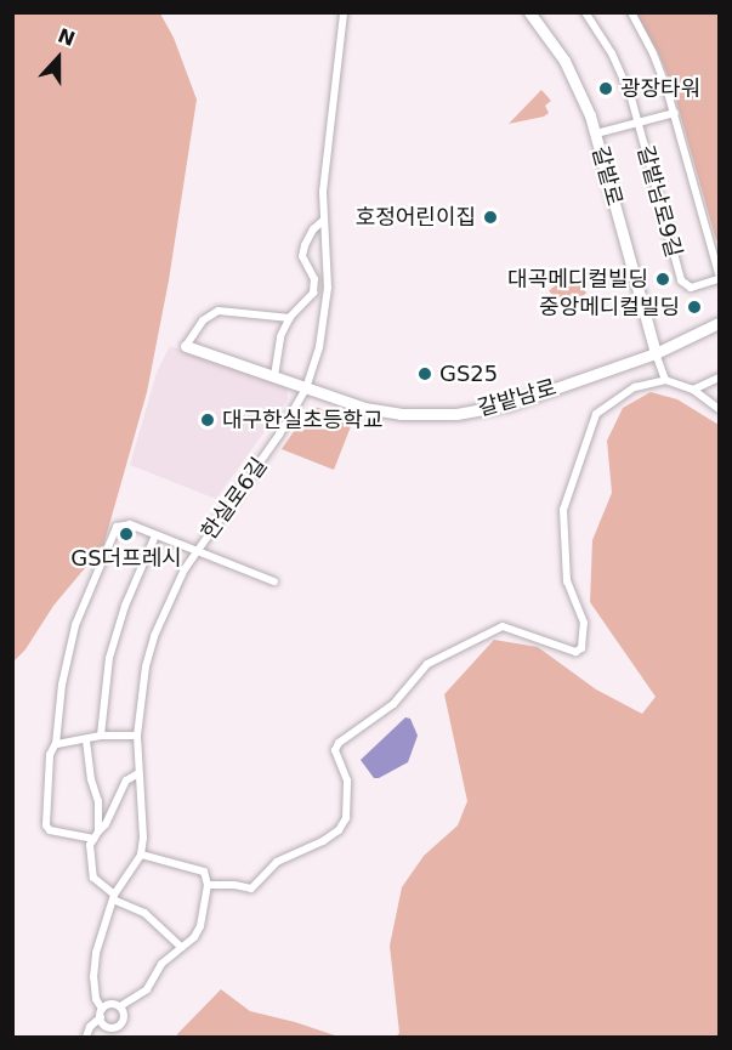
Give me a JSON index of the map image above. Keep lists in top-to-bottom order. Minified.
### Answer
{"streets":{"main road":["갈밭로","갈밭남로"],"street":["갈밭남로9길","한실로6길"]},"crossings":[["갈밭로","갈밭남로"],["갈밭남로","한실로6길"]],"places":["광장타워","호정어린이집","대곡메디컬빌딩","중앙메디컬빌딩","GS25","대구한실초등학교","GS더프레시"],"north":"top"}
